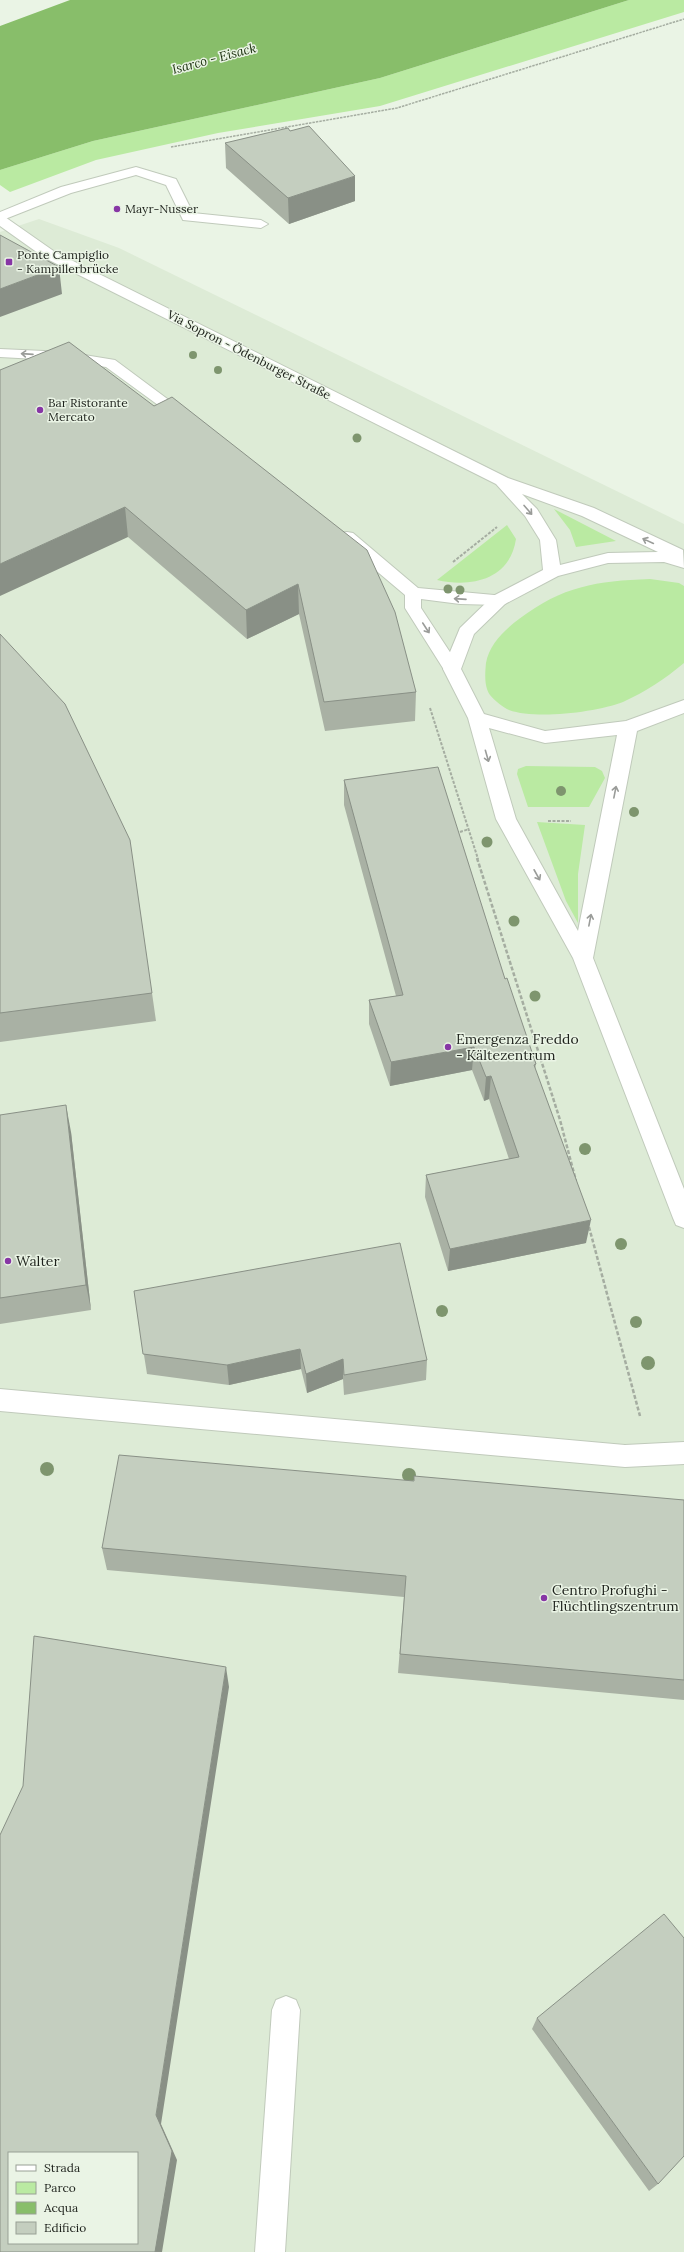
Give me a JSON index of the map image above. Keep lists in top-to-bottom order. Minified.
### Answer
{"streets":{"street":["Via Sopron - Ödenburger Straße"]},"water":["Isarco - Eisack"],"places":{"other":["Mayr-Nusser","Bar Ristorante Mercato","Emergenza Freddo - Kältezentrum","Walter","Centro Profughi - Flüchtlingszentrum"],"transit":["Ponte Campiglio - Kampillerbrücke"]},"legend":["Strada","Parco","Acqua","Edificio"]}
